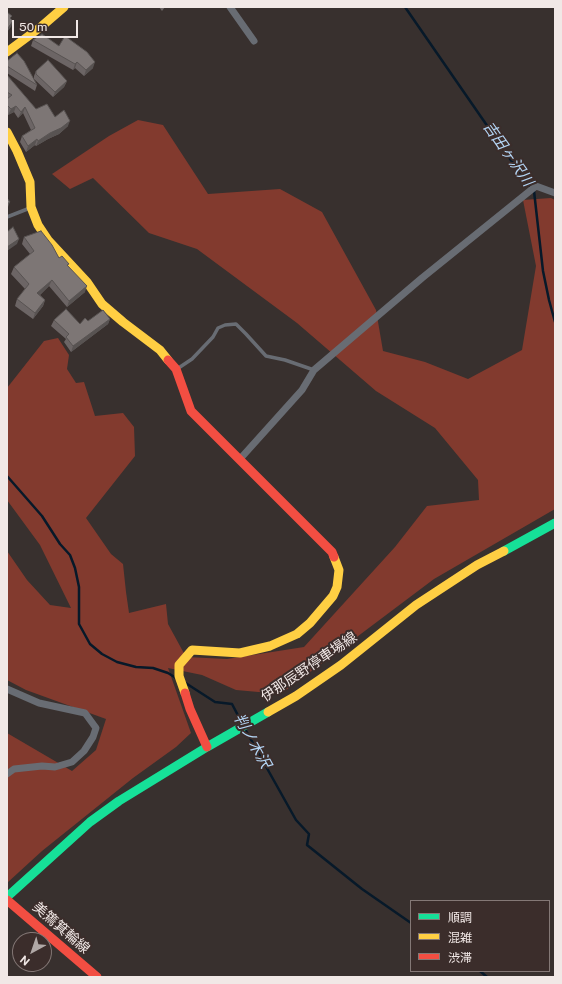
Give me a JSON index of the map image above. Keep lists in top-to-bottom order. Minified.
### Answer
{"streets":{"street":["伊那辰野停車場線","美篶箕輪線"]},"crossings":[["伊那辰野停車場線","美篶箕輪線"]],"water":["吉田ヶ沢川","判ノ木沢"],"legend":["順調","混雑","渋滞"],"scale_bar":"50 m","north":"bottom left"}
